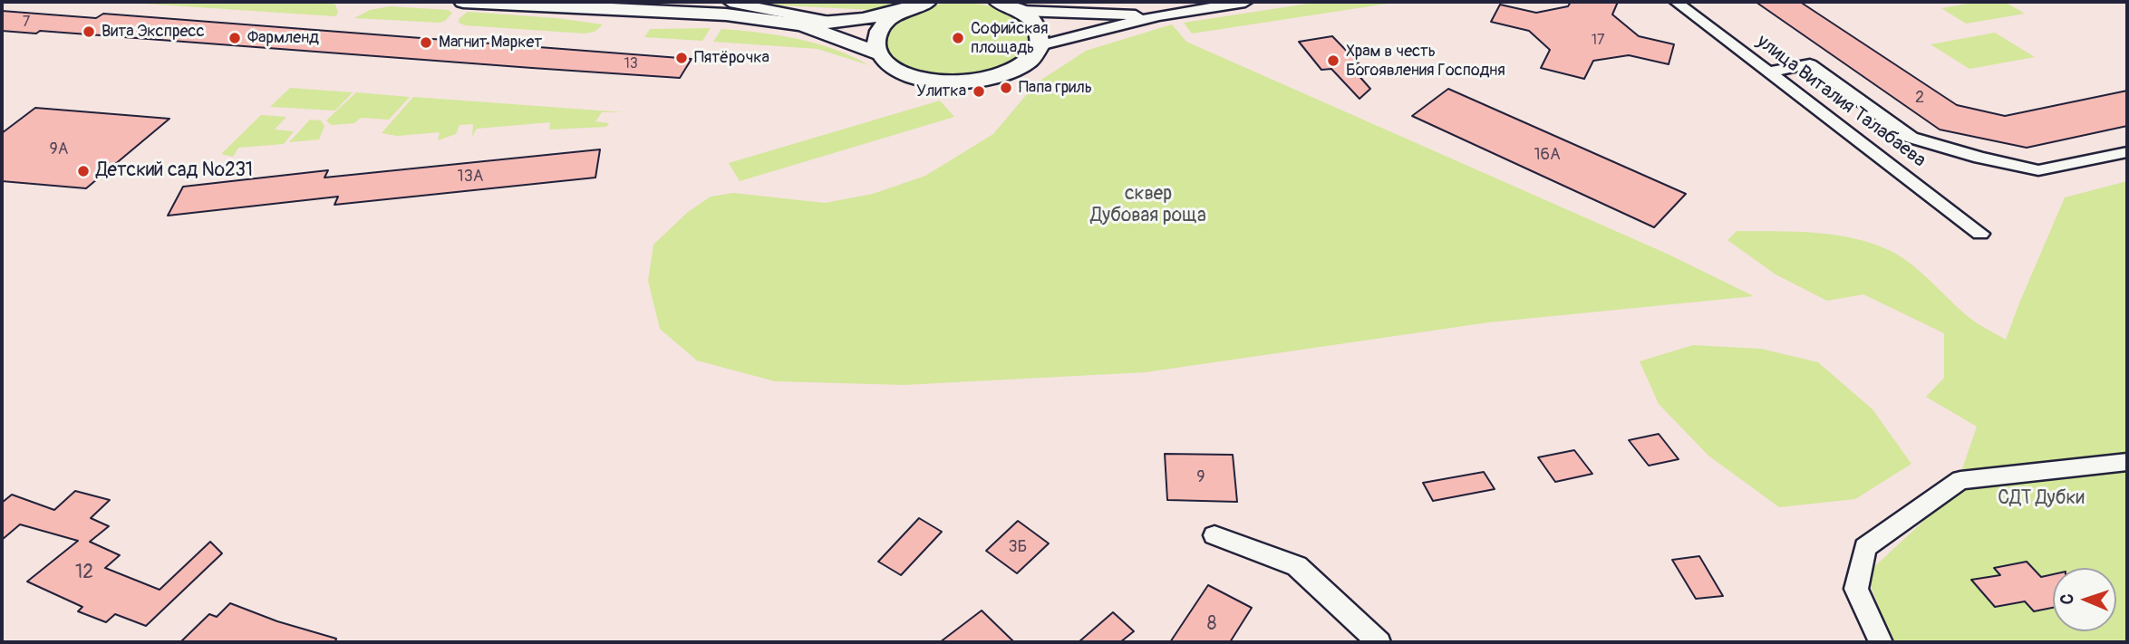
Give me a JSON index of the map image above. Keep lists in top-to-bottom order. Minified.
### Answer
{"streets":{"street":["улица Виталия Талабаева"]},"parks":["сквер Дубовая роща","СДТ Дубки"],"places":["Вита Экспресс","Фармленд","Софийская площадь","Магнит Маркет","Пятёрочка","Храм в честь Богоявления Господня","Папа гриль","Улитка","Детский сад №231"],"house_numbers":["7","17","13","2","9А","16А","13А","9","3Б","12","8"],"north":"left"}
